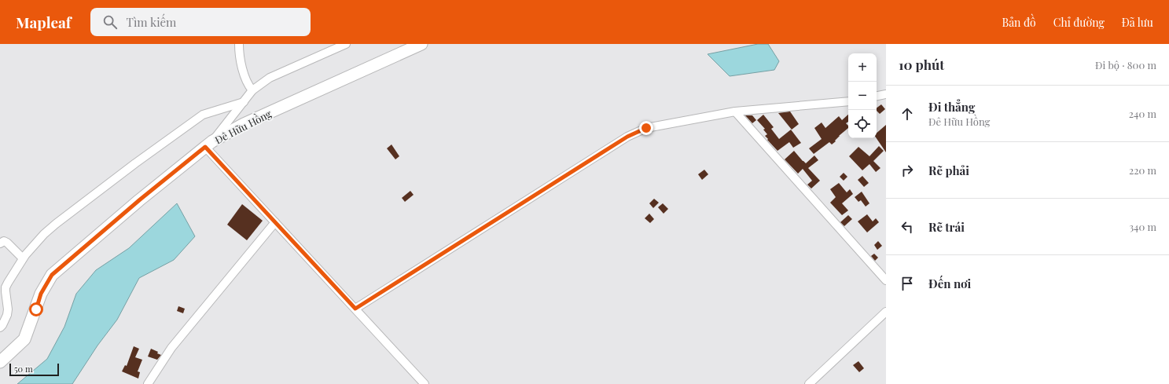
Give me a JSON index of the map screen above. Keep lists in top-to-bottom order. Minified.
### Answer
{"streets":{"main road":["Đê Hữu Hồng"]},"scale_bar":"50 m","page":{"header":"Mapleaf","search":"Tìm kiếm","nav":["Bản đồ","Chỉ đường","Đã lưu"],"heading":["10 phút","Đi bộ · 800 m"],"map_buttons":["+","−"],"list":[["Đi thẳng","Đê Hữu Hồng","240 m"],["Rẽ phải","220 m"],["Rẽ trái","340 m"],"Đến nơi"],"scale":"50 m"}}
